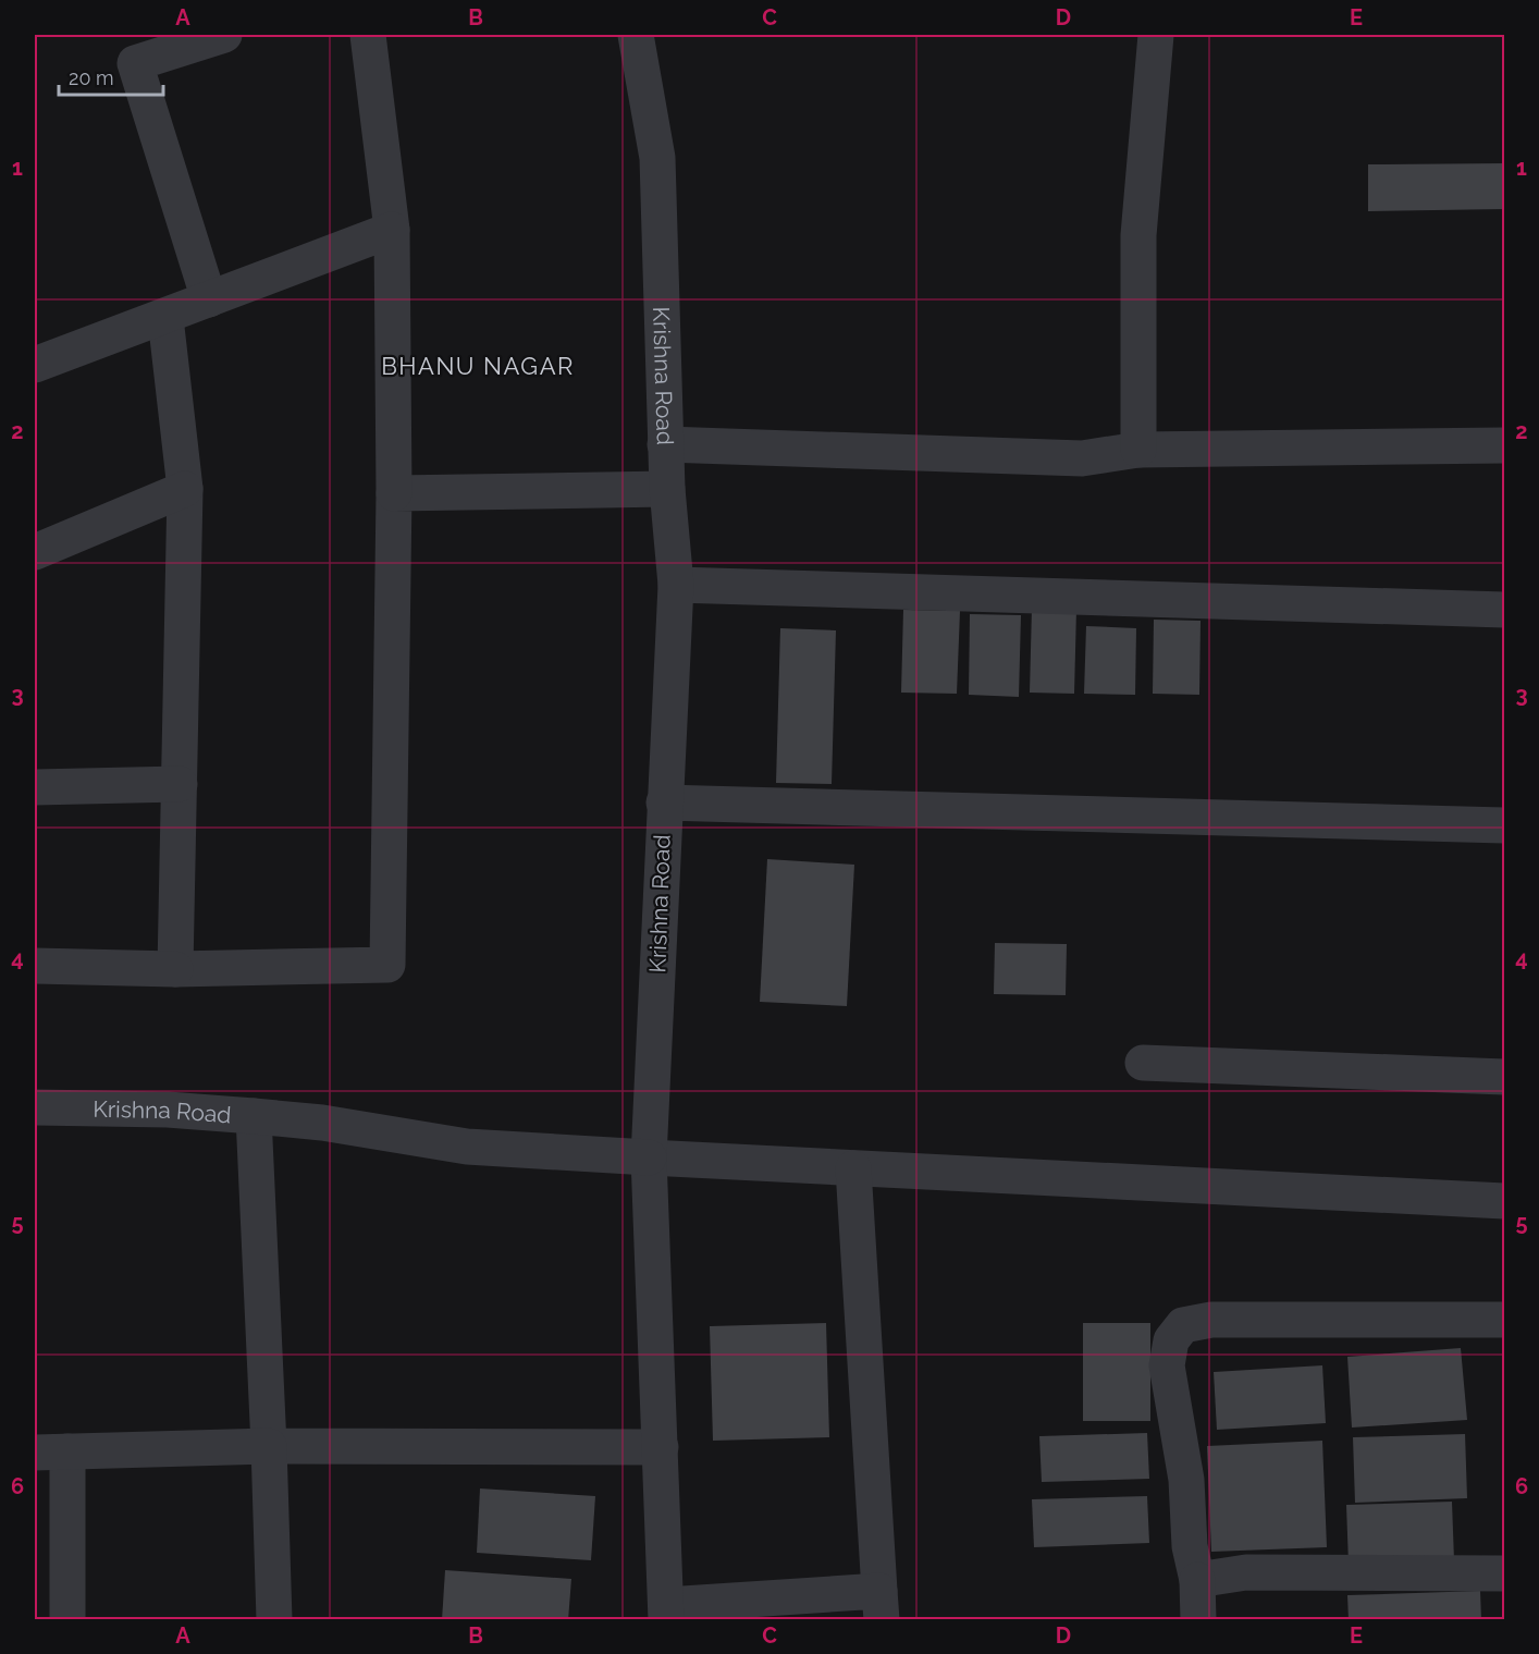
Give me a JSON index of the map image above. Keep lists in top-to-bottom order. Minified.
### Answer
{"streets":{"street":["Krishna Road"]},"districts":["BHANU NAGAR"],"scale_bar":"20 m","grid":{"columns":["A","B","C","D","E"],"rows":["1","2","3","4","5","6"]}}
